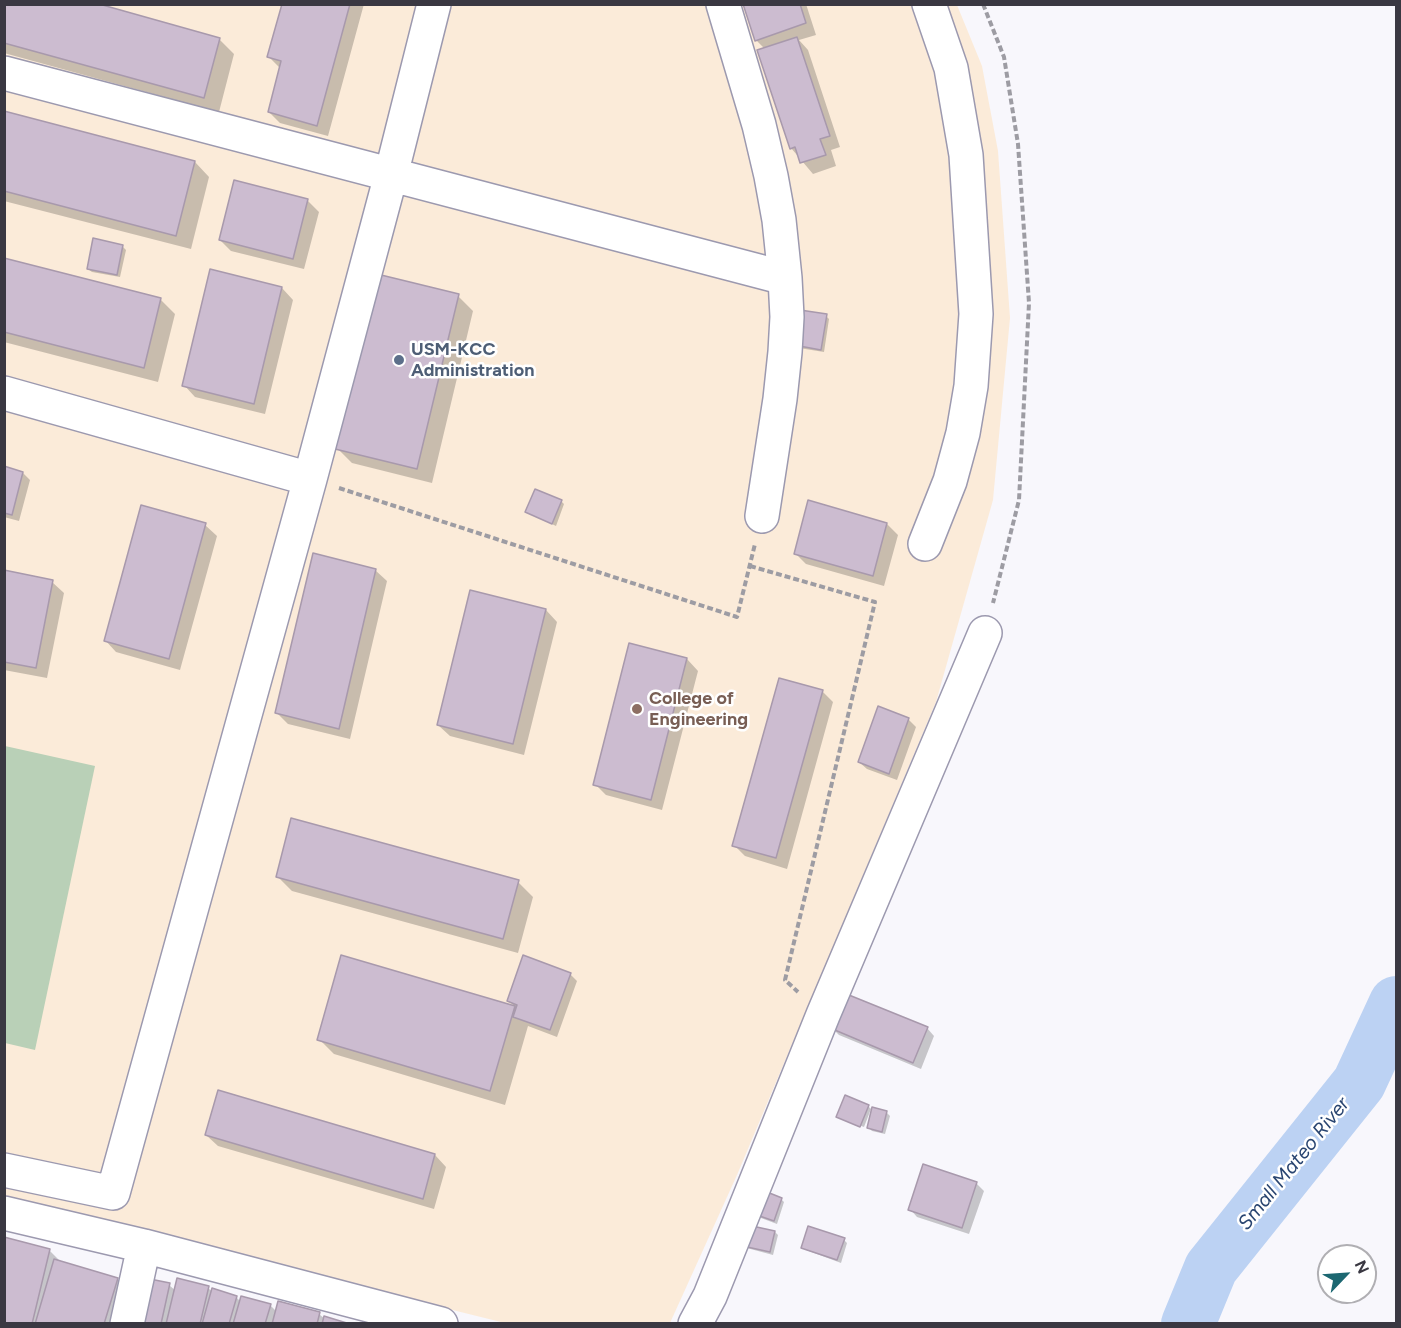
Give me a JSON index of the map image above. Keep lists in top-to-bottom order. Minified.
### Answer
{"water":["Small Mateo River"],"places":["USM-KCC Administration","College of Engineering"],"north":"top right"}
